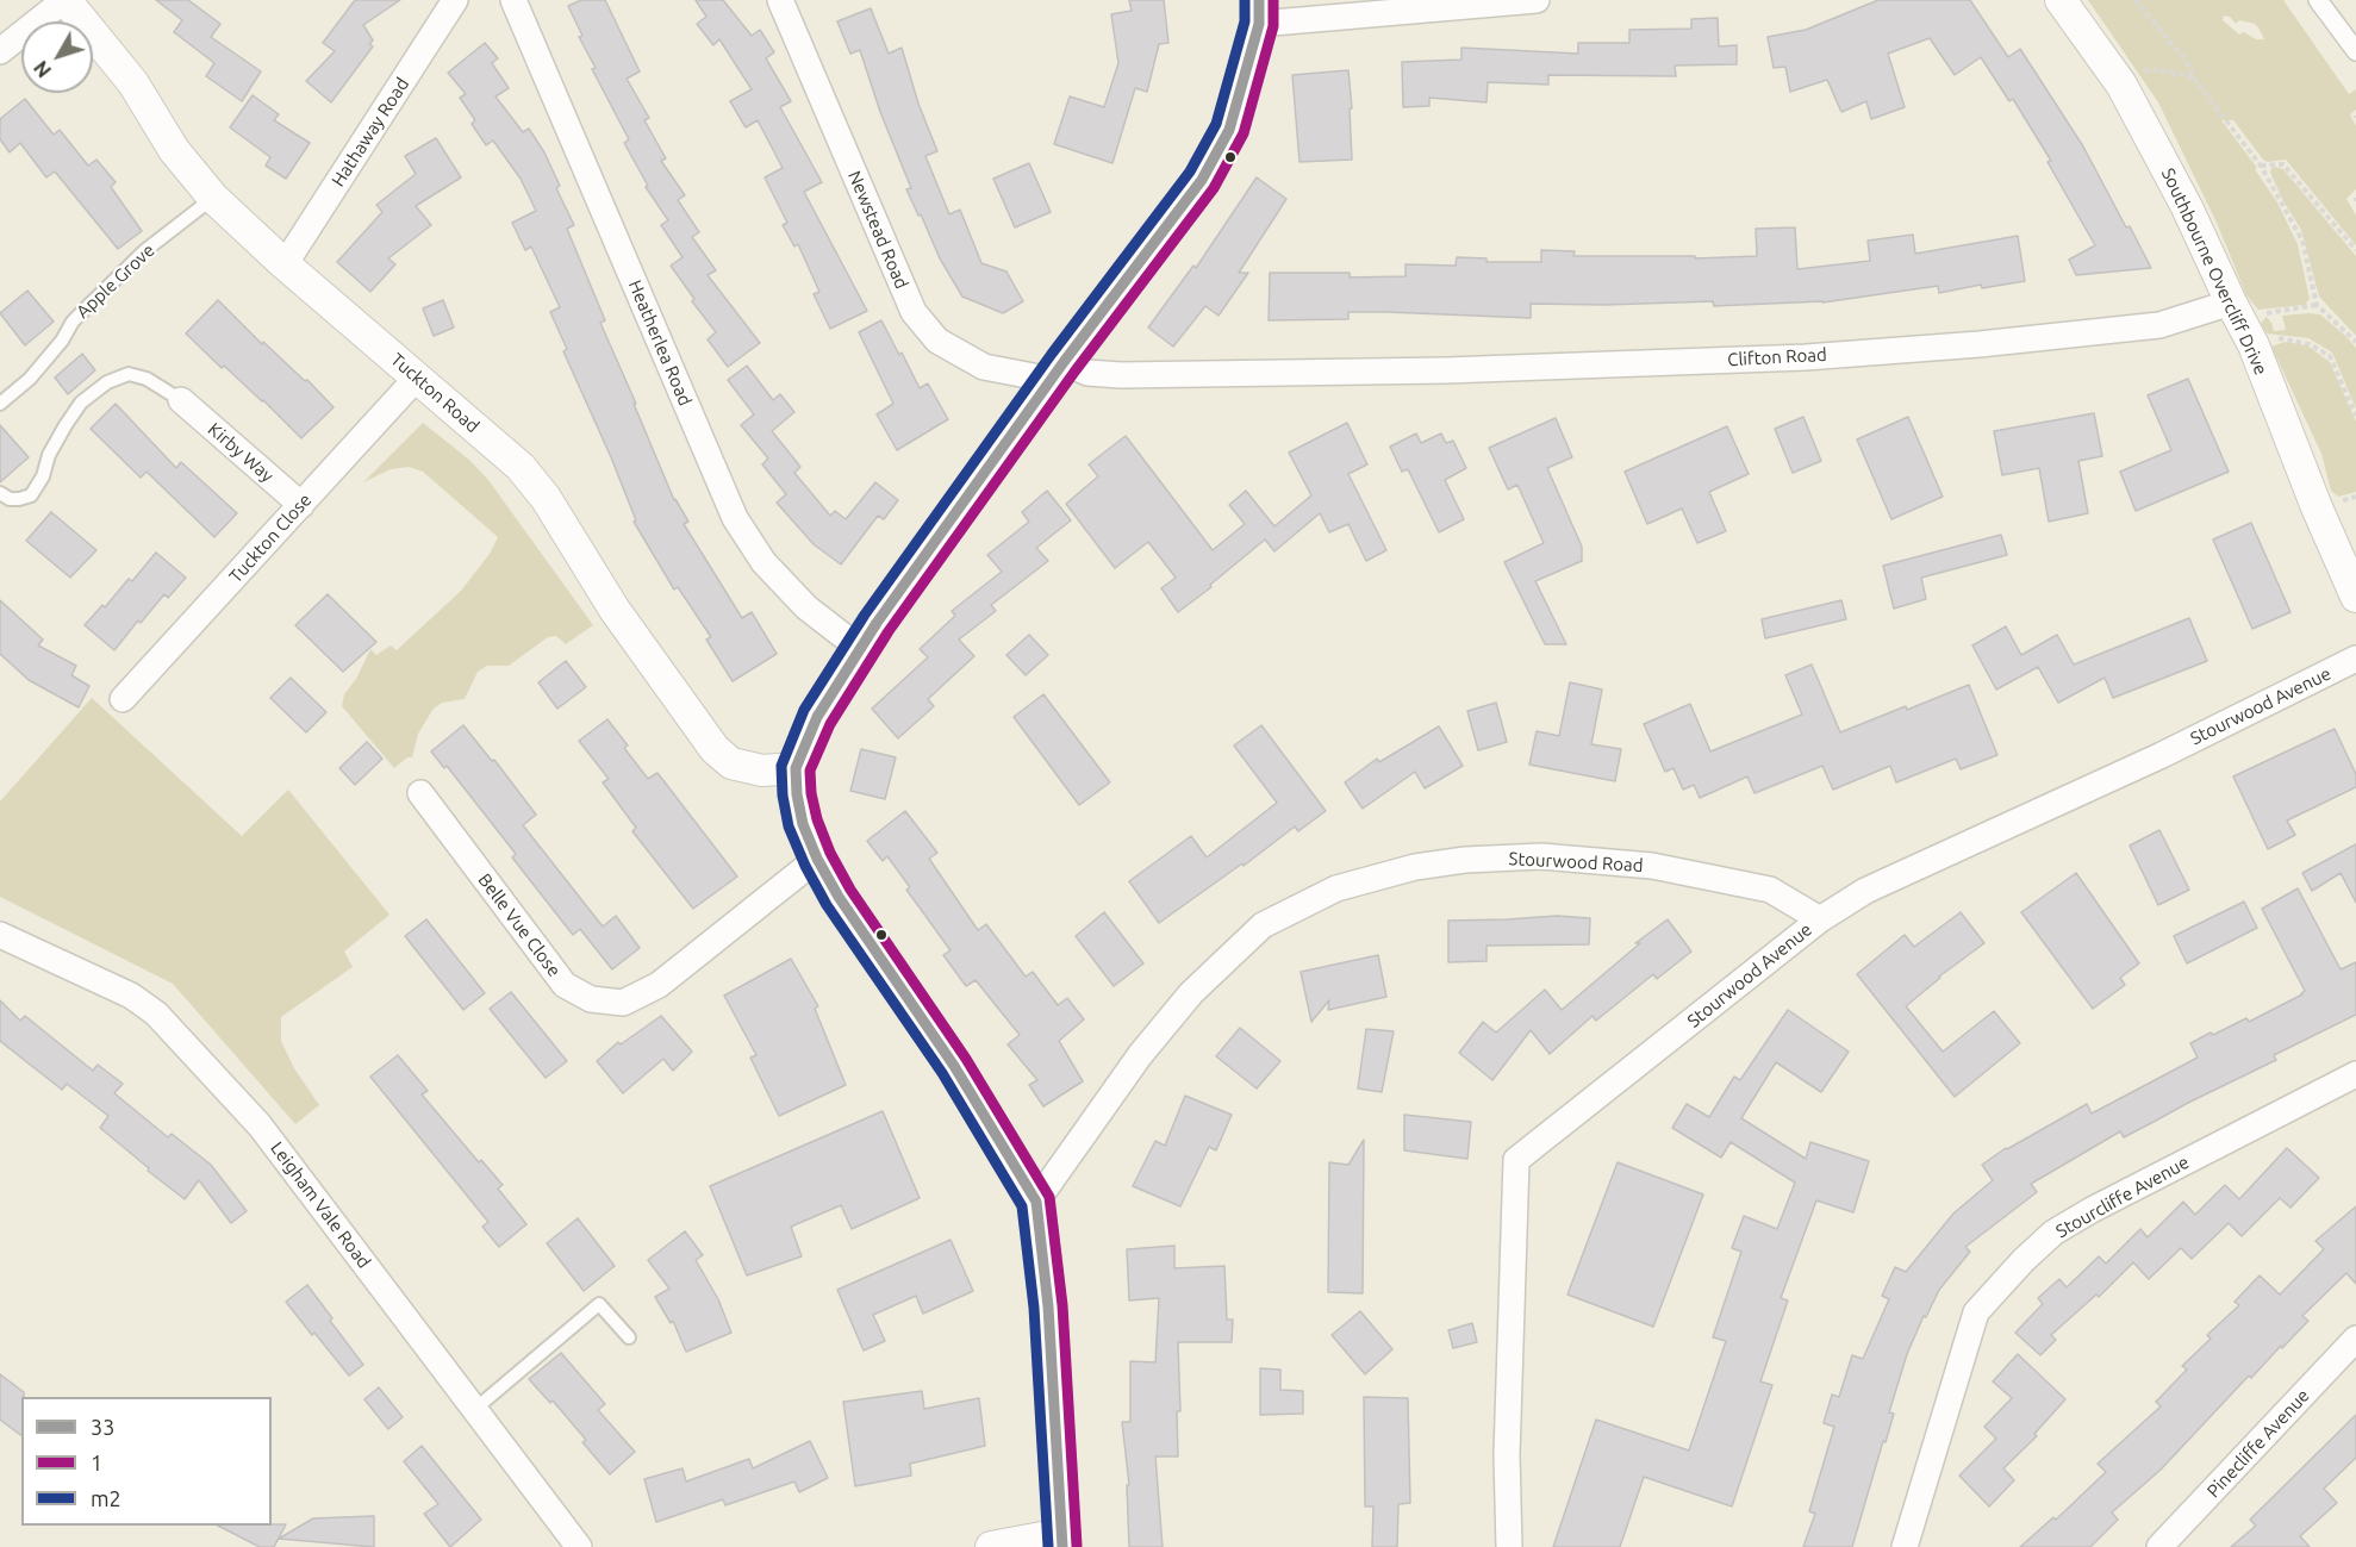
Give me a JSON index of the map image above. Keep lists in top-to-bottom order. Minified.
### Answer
{"streets":{"street":["Hathaway Road","Newstead Road","Southbourne Overcliff Drive","Heatherlea Road","Clifton Road","Tuckton Road","Kirby Way","Tuckton Close","Stourwood Avenue","Stourwood Road","Belle Vue Close","Stourcliffe Avenue","Leigham Vale Road","Pinecliffe Avenue"],"lane":["Apple Grove"]},"crossings":[["Hathaway Road","Tuckton Road"],["Newstead Road","Clifton Road"],["Southbourne Overcliff Drive","Clifton Road"],["Apple Grove","Tuckton Road"],["Tuckton Road","Tuckton Close"],["Kirby Way","Tuckton Close"],["Stourwood Avenue","Stourwood Road"]],"lines":["transit line 33","transit line 1","transit line m2"],"legend":["33","1","m2"],"north":"bottom left"}
